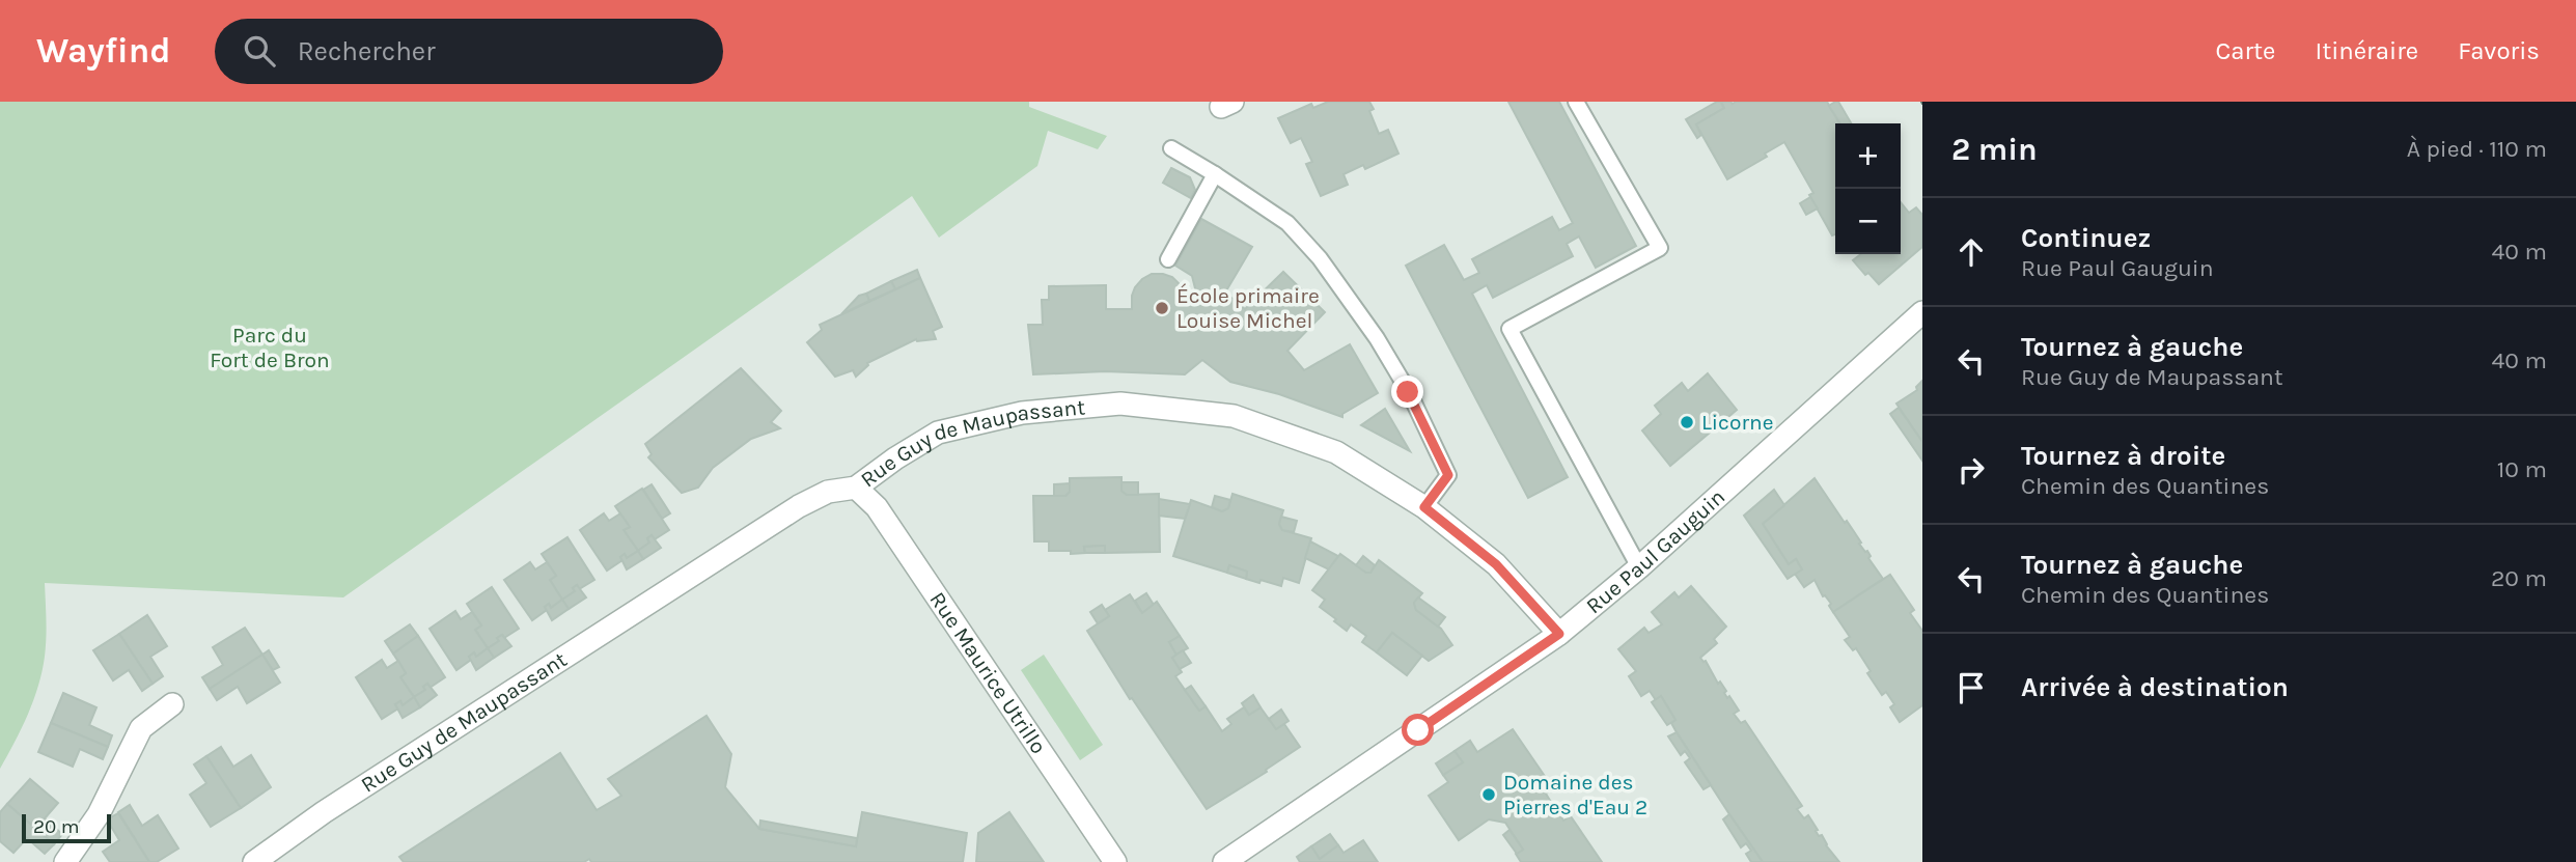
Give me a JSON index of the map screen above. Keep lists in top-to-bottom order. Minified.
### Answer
{"streets":{"street":["Rue Guy de Maupassant","Rue Paul Gauguin","Rue Maurice Utrillo"]},"crossings":[["Rue Guy de Maupassant","Rue Paul Gauguin"],["Rue Guy de Maupassant","Rue Maurice Utrillo"]],"parks":["Parc du Fort de Bron"],"places":["École primaire Louise Michel","Licorne","Domaine des Pierres d'Eau 2"],"scale_bar":"20 m","page":{"header":"Wayfind","search":"Rechercher","nav":["Carte","Itinéraire","Favoris"],"heading":["2 min","À pied · 110 m"],"map_buttons":["+","−"],"list":[["Continuez","Rue Paul Gauguin","40 m"],["Tournez à gauche","Rue Guy de Maupassant","40 m"],["Tournez à droite","Chemin des Quantines","10 m"],["Tournez à gauche","Chemin des Quantines","20 m"],"Arrivée à destination"],"scale":"20 m"}}
